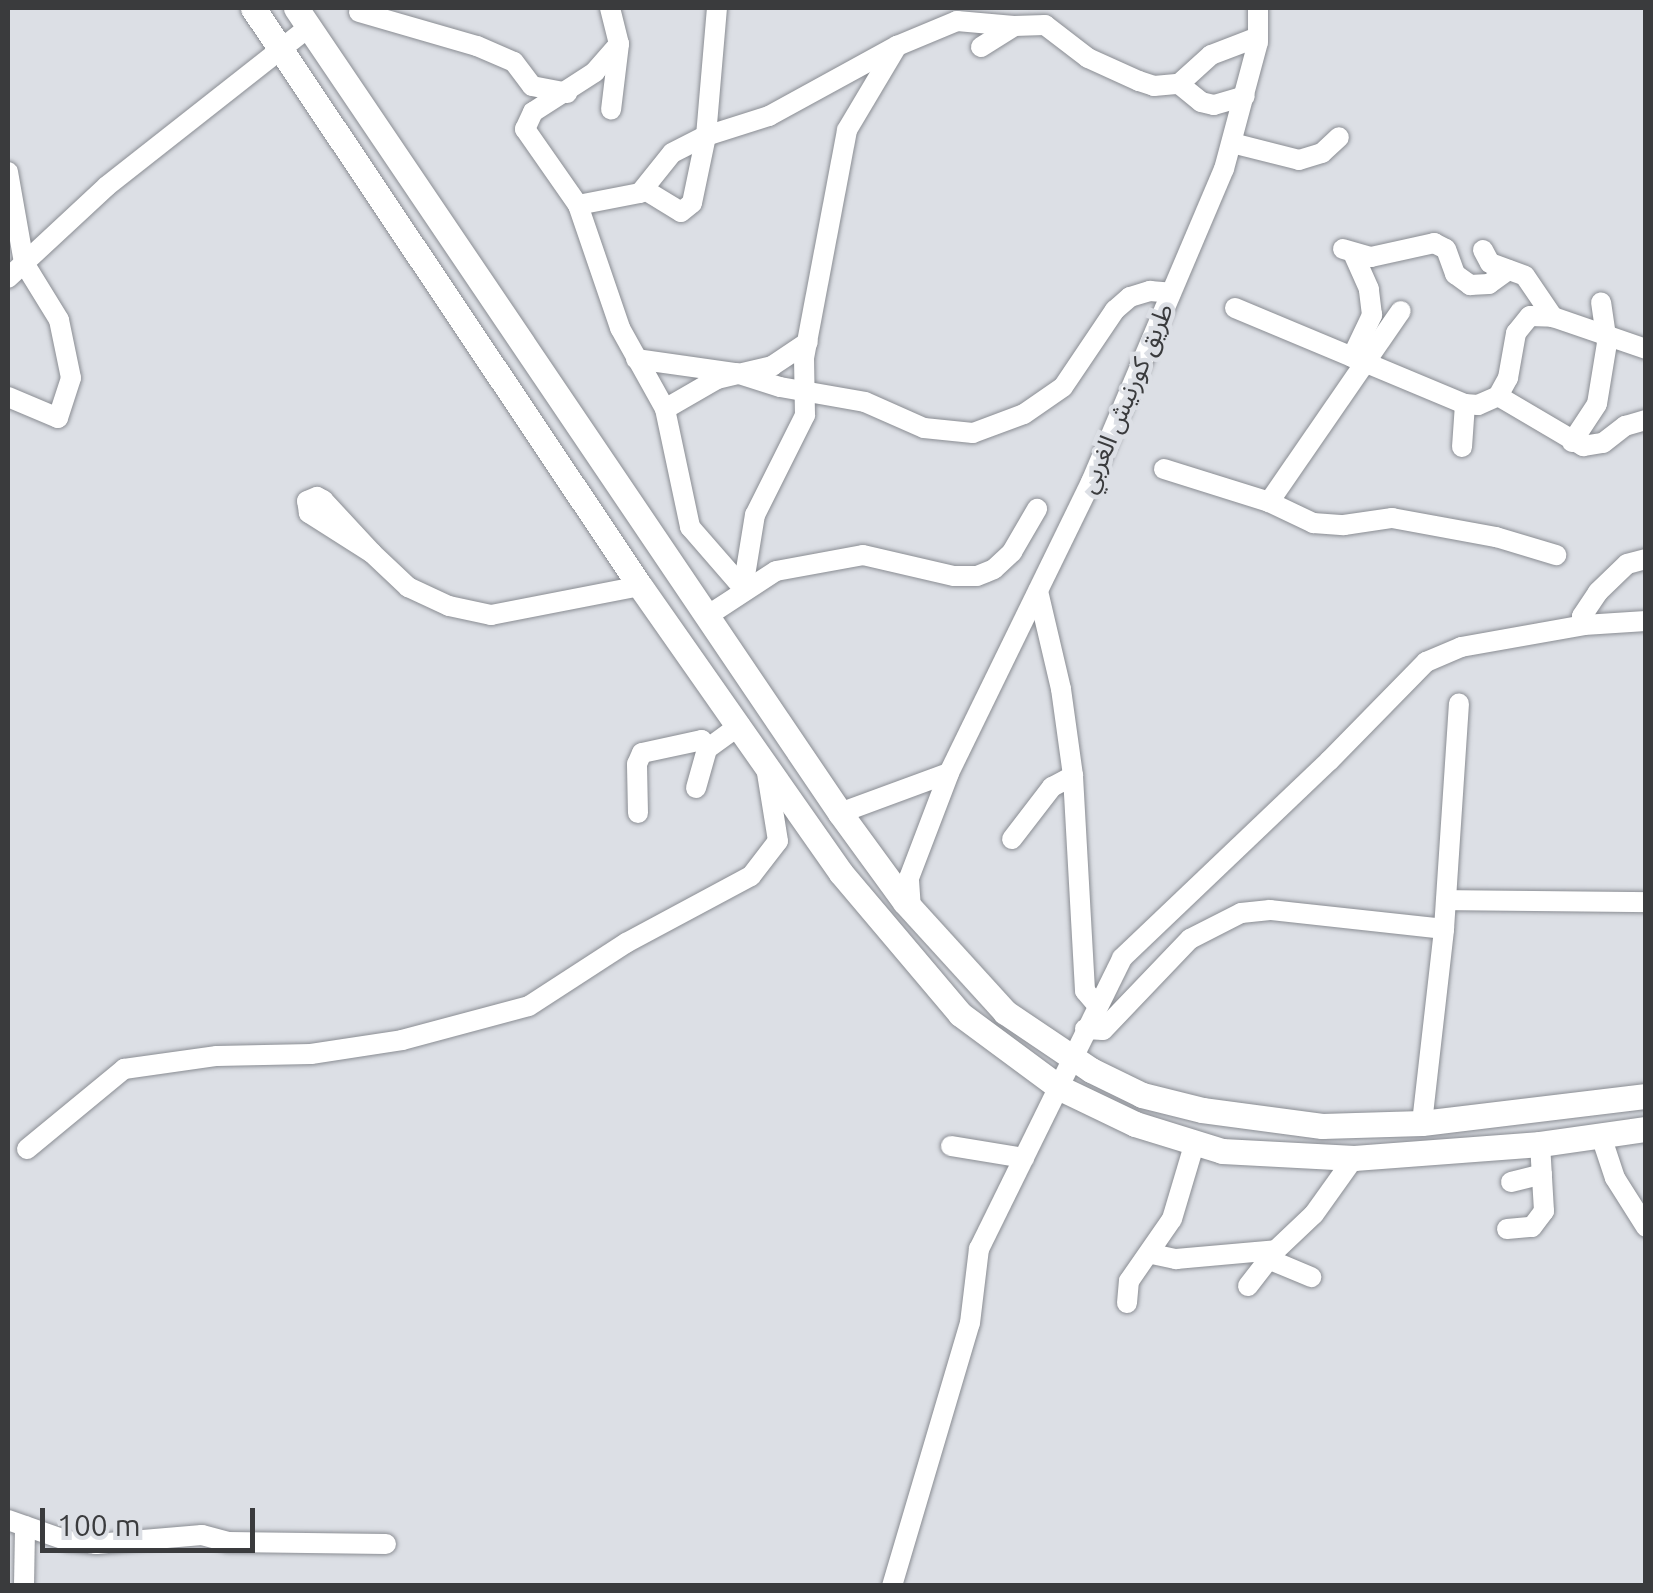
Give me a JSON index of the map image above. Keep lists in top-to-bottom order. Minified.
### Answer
{"streets":{"street":["طريق كورنيش الغربي"]},"scale_bar":"100 m"}
